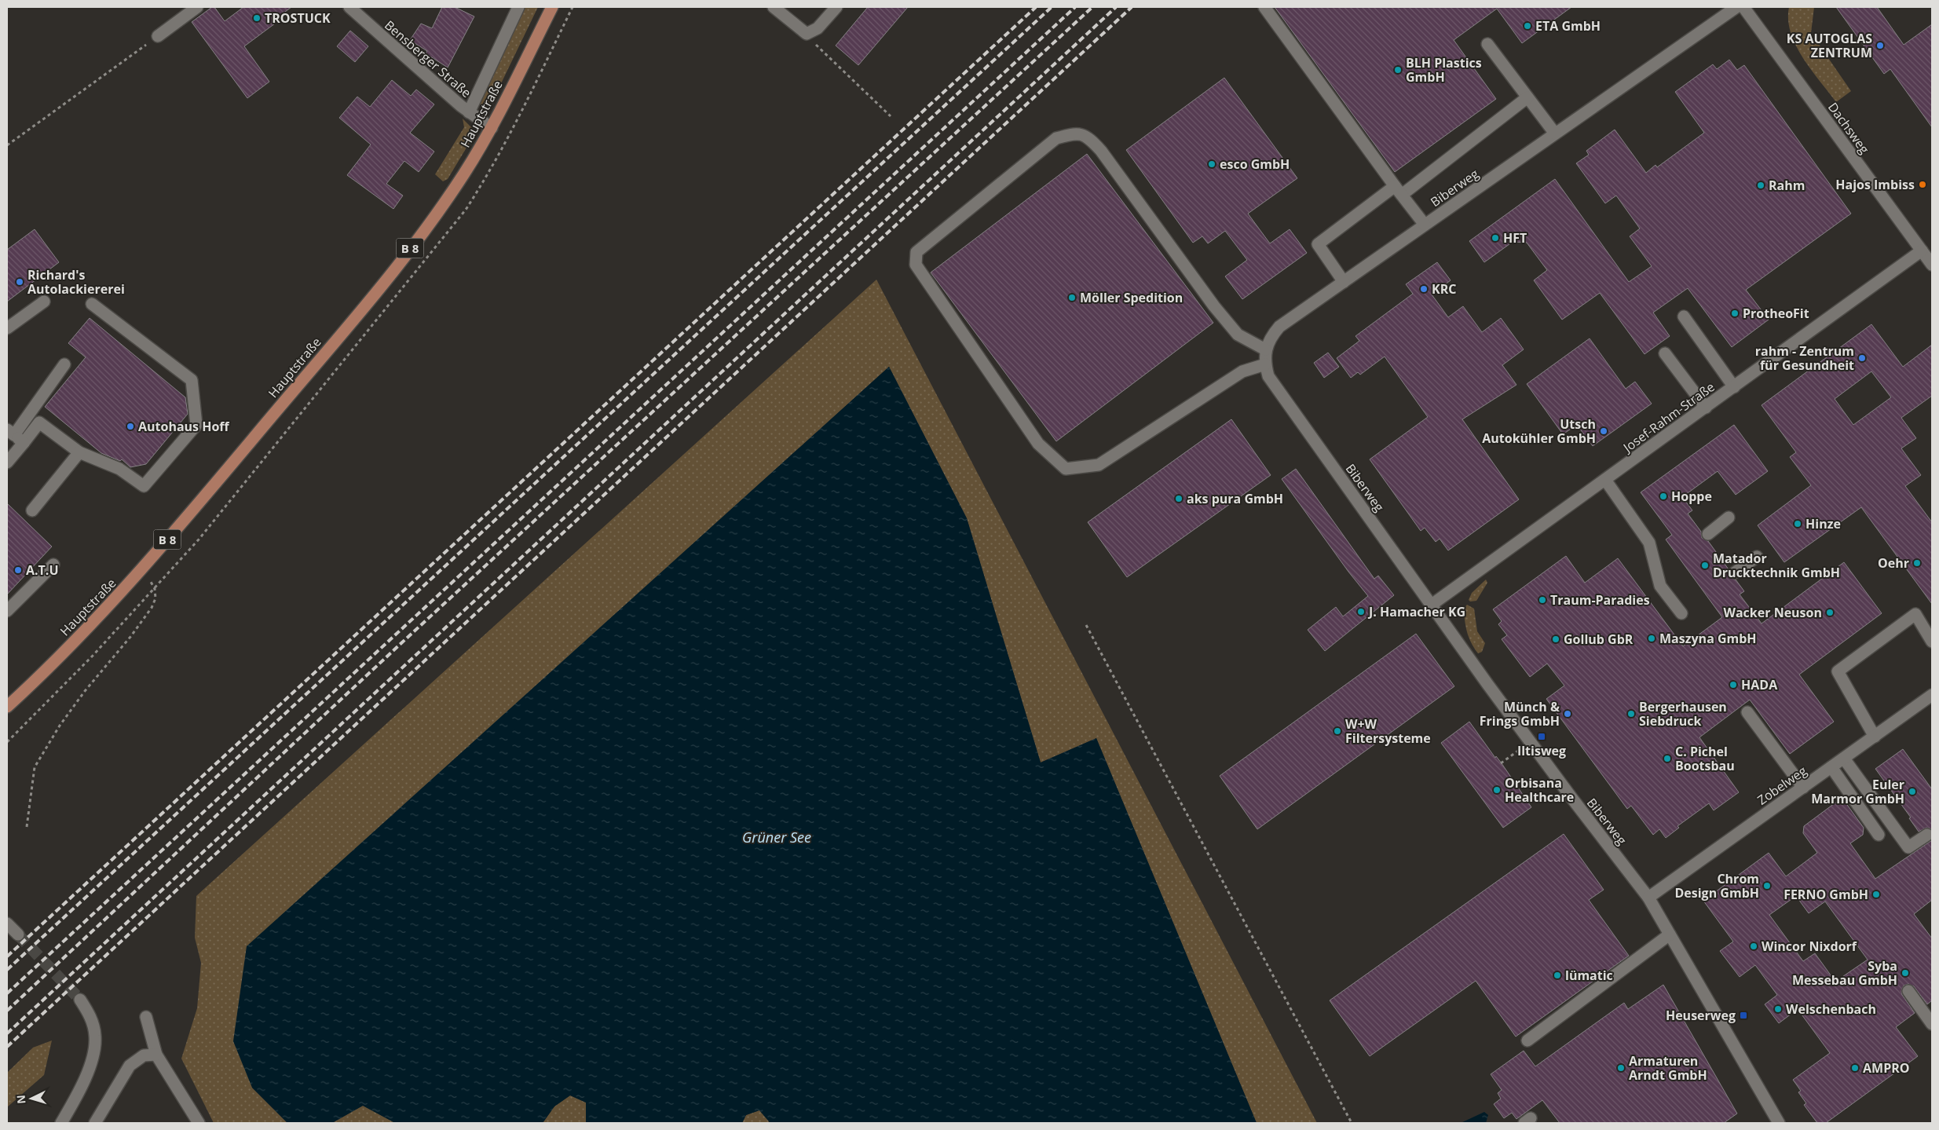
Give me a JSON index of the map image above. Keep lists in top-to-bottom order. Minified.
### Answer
{"streets":{"main road":["Hauptstraße","B 8"],"street":["Bensberger Straße","Dachsweg","Biberweg","Josef-Rahm-Straße","Zobelweg"]},"crossings":[["Bensberger Straße","Hauptstraße"],["Dachsweg","Josef-Rahm-Straße"],["Biberweg","Josef-Rahm-Straße"],["Biberweg","Zobelweg"]],"water":["Grüner See"],"places":{"other":["TROSTUCK","ETA GmbH","KS AUTOGLAS ZENTRUM","BLH Plastics GmbH","esco GmbH","Hajos Imbiss","Rahm","HFT","Richard's Autolackiererei","KRC","Möller Spedition","ProtheoFit","rahm - Zentrum für Gesundheit","Autohaus Hoff","Utsch Autokühler GmbH","Hoppe","aks pura GmbH","Hinze","Oehr","Matador Drucktechnik GmbH","A.T.U","Traum-Paradies","J. Hamacher KG","Wacker Neuson","Maszyna GmbH","Gollub GbR","HADA","Münch & Frings GmbH","Bergerhausen Siebdruck","W+W Filtersysteme","C. Pichel Bootsbau","Orbisana Healthcare","Euler Marmor GmbH","Chrom Design GmbH","FERNO GmbH","Wincor Nixdorf","Syba Messebau GmbH","lümatic","Welschenbach","Armaturen Arndt GmbH","AMPRO"],"transit":["Iltisweg","Heuserweg"]},"north":"left"}
